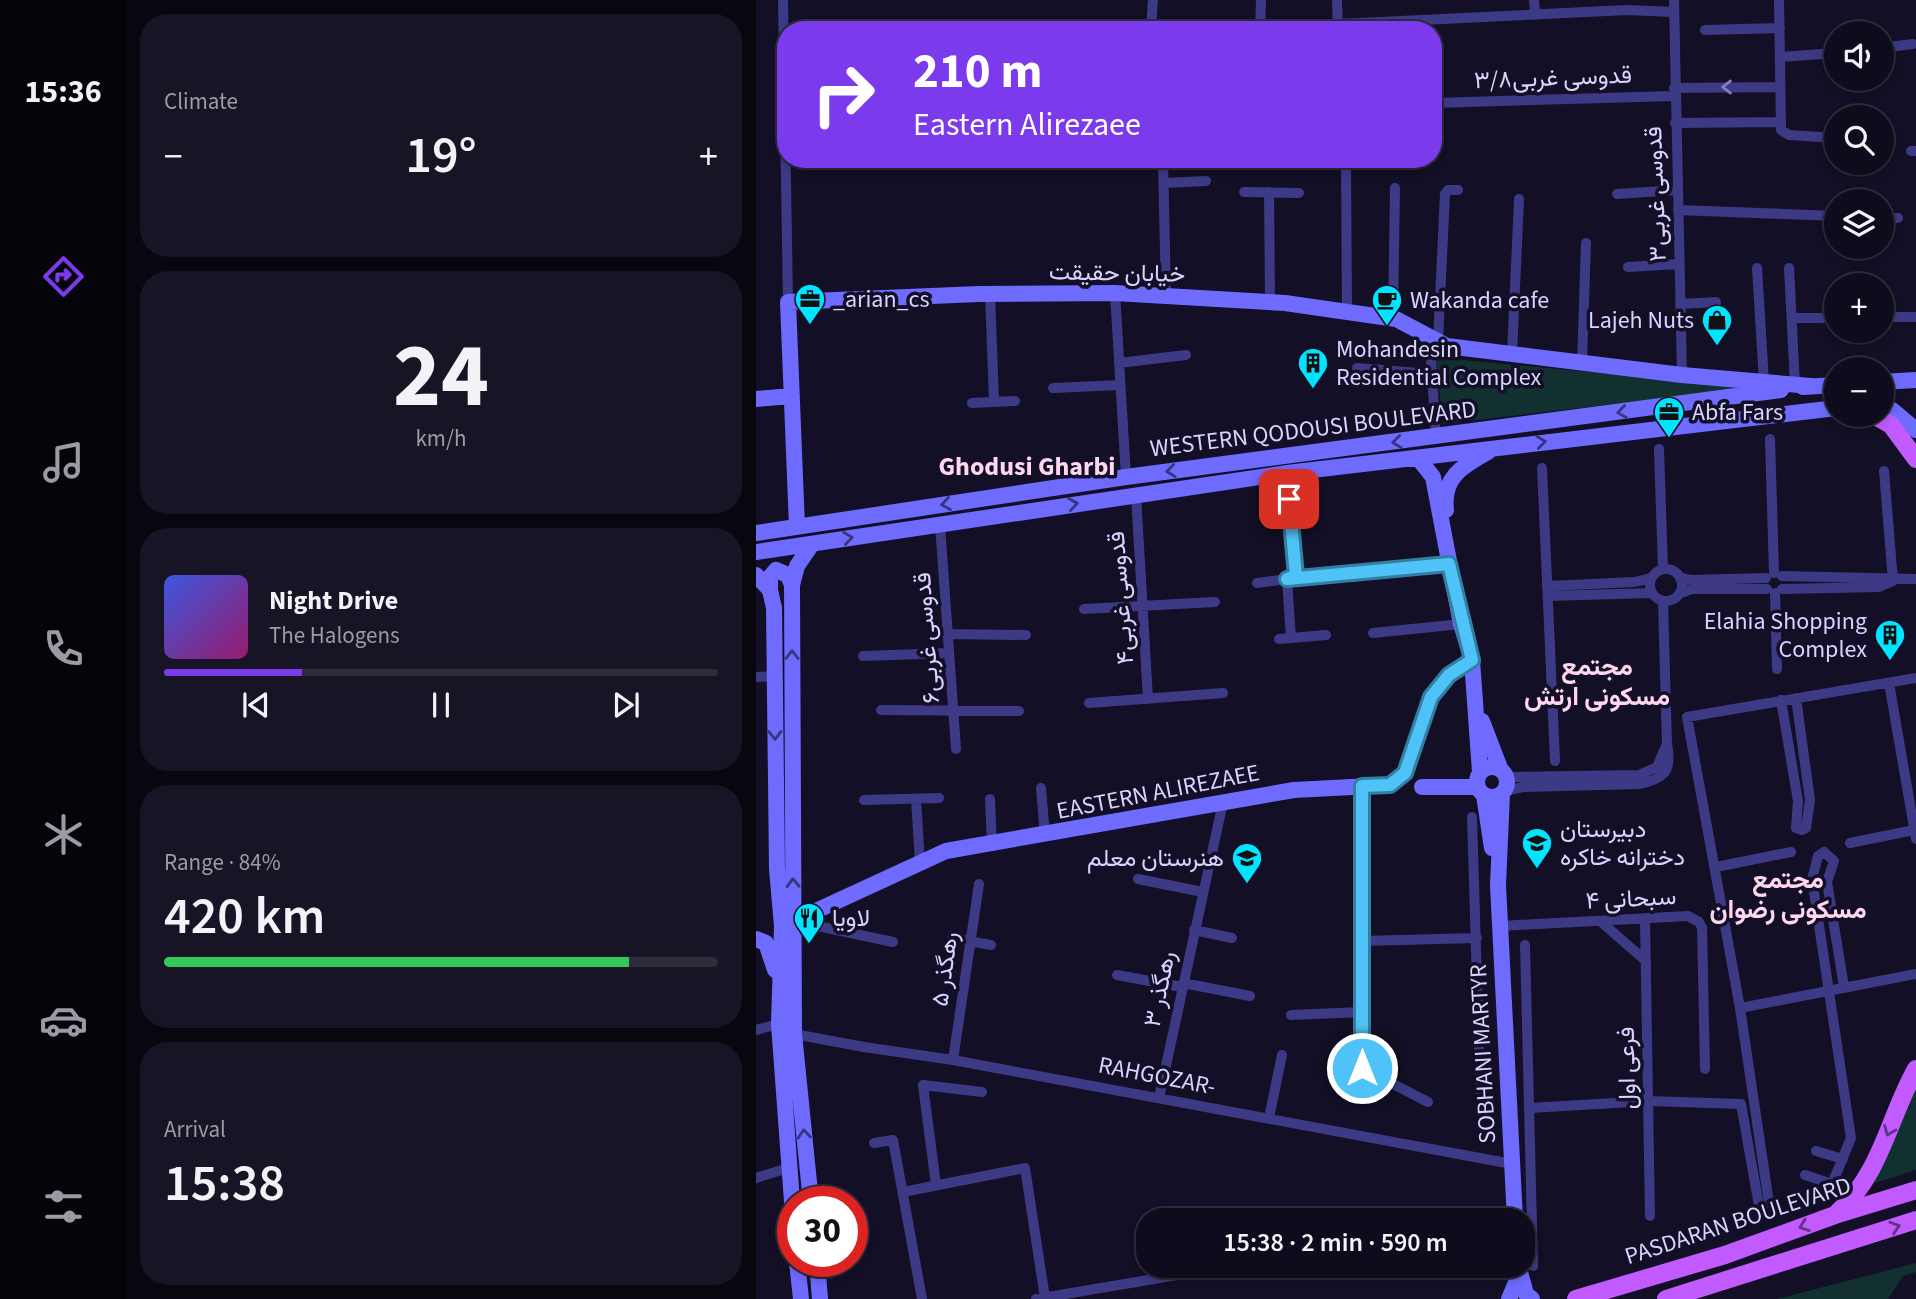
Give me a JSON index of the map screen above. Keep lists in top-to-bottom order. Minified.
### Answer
{"streets":{"main road":["PASDARAN BOULEVARD"],"street":["قدوسی غربی۳/۸","قدوسی غربی۳","خیابان حقیقت","WESTERN QODOUSI BOULEVARD","قدوسی غربی۴","قدوسی غربی۶","EASTERN ALIREZAEE","سبحانی ۴","۵ رهگذر","۳ رهگذر","SOBHANI MARTYR","فرعی اول","RAHGOZAR-"]},"crossings":[["قدوسی غربی۳/۸","قدوسی غربی۳"],["قدوسی غربی۳","خیابان حقیقت"],["خیابان حقیقت","WESTERN QODOUSI BOULEVARD"],["WESTERN QODOUSI BOULEVARD","قدوسی غربی۴"],["WESTERN QODOUSI BOULEVARD","قدوسی غربی۶"],["WESTERN QODOUSI BOULEVARD","SOBHANI MARTYR"],["EASTERN ALIREZAEE","۳ رهگذر"],["EASTERN ALIREZAEE","SOBHANI MARTYR"],["سبحانی ۴","SOBHANI MARTYR"],["سبحانی ۴","فرعی اول"],["۵ رهگذر","RAHGOZAR-"],["۳ رهگذر","RAHGOZAR-"],["SOBHANI MARTYR","RAHGOZAR-"]],"districts":["Ghodusi Gharbi","مجتمع مسکونی ارتش","مجتمع مسکونی رضوان"],"places":{"office":["_arian_cs","Abfa Fars"],"cafe":["Wakanda cafe"],"shop":["Lajeh Nuts"],"building":["Mohandesin Residential Complex","Elahia Shopping Complex"],"school or university":["دبیرستان دخترانه خاکره","هنرستان معلم"],"restaurant":["لاویا"]},"page":{"tabs":"15:36","tile":["Climate",["24","km/h"],["Range · 84%","420 km"],["Arrival","15:38"]],"map_buttons":["+","−"],"turn":["210 m","Eastern Alirezaee"],"heat":["−","19°","+"],"song":["Night Drive","The Halogens"],"limit":"30","trip":"15:38 · 2 min · 590 m"}}
